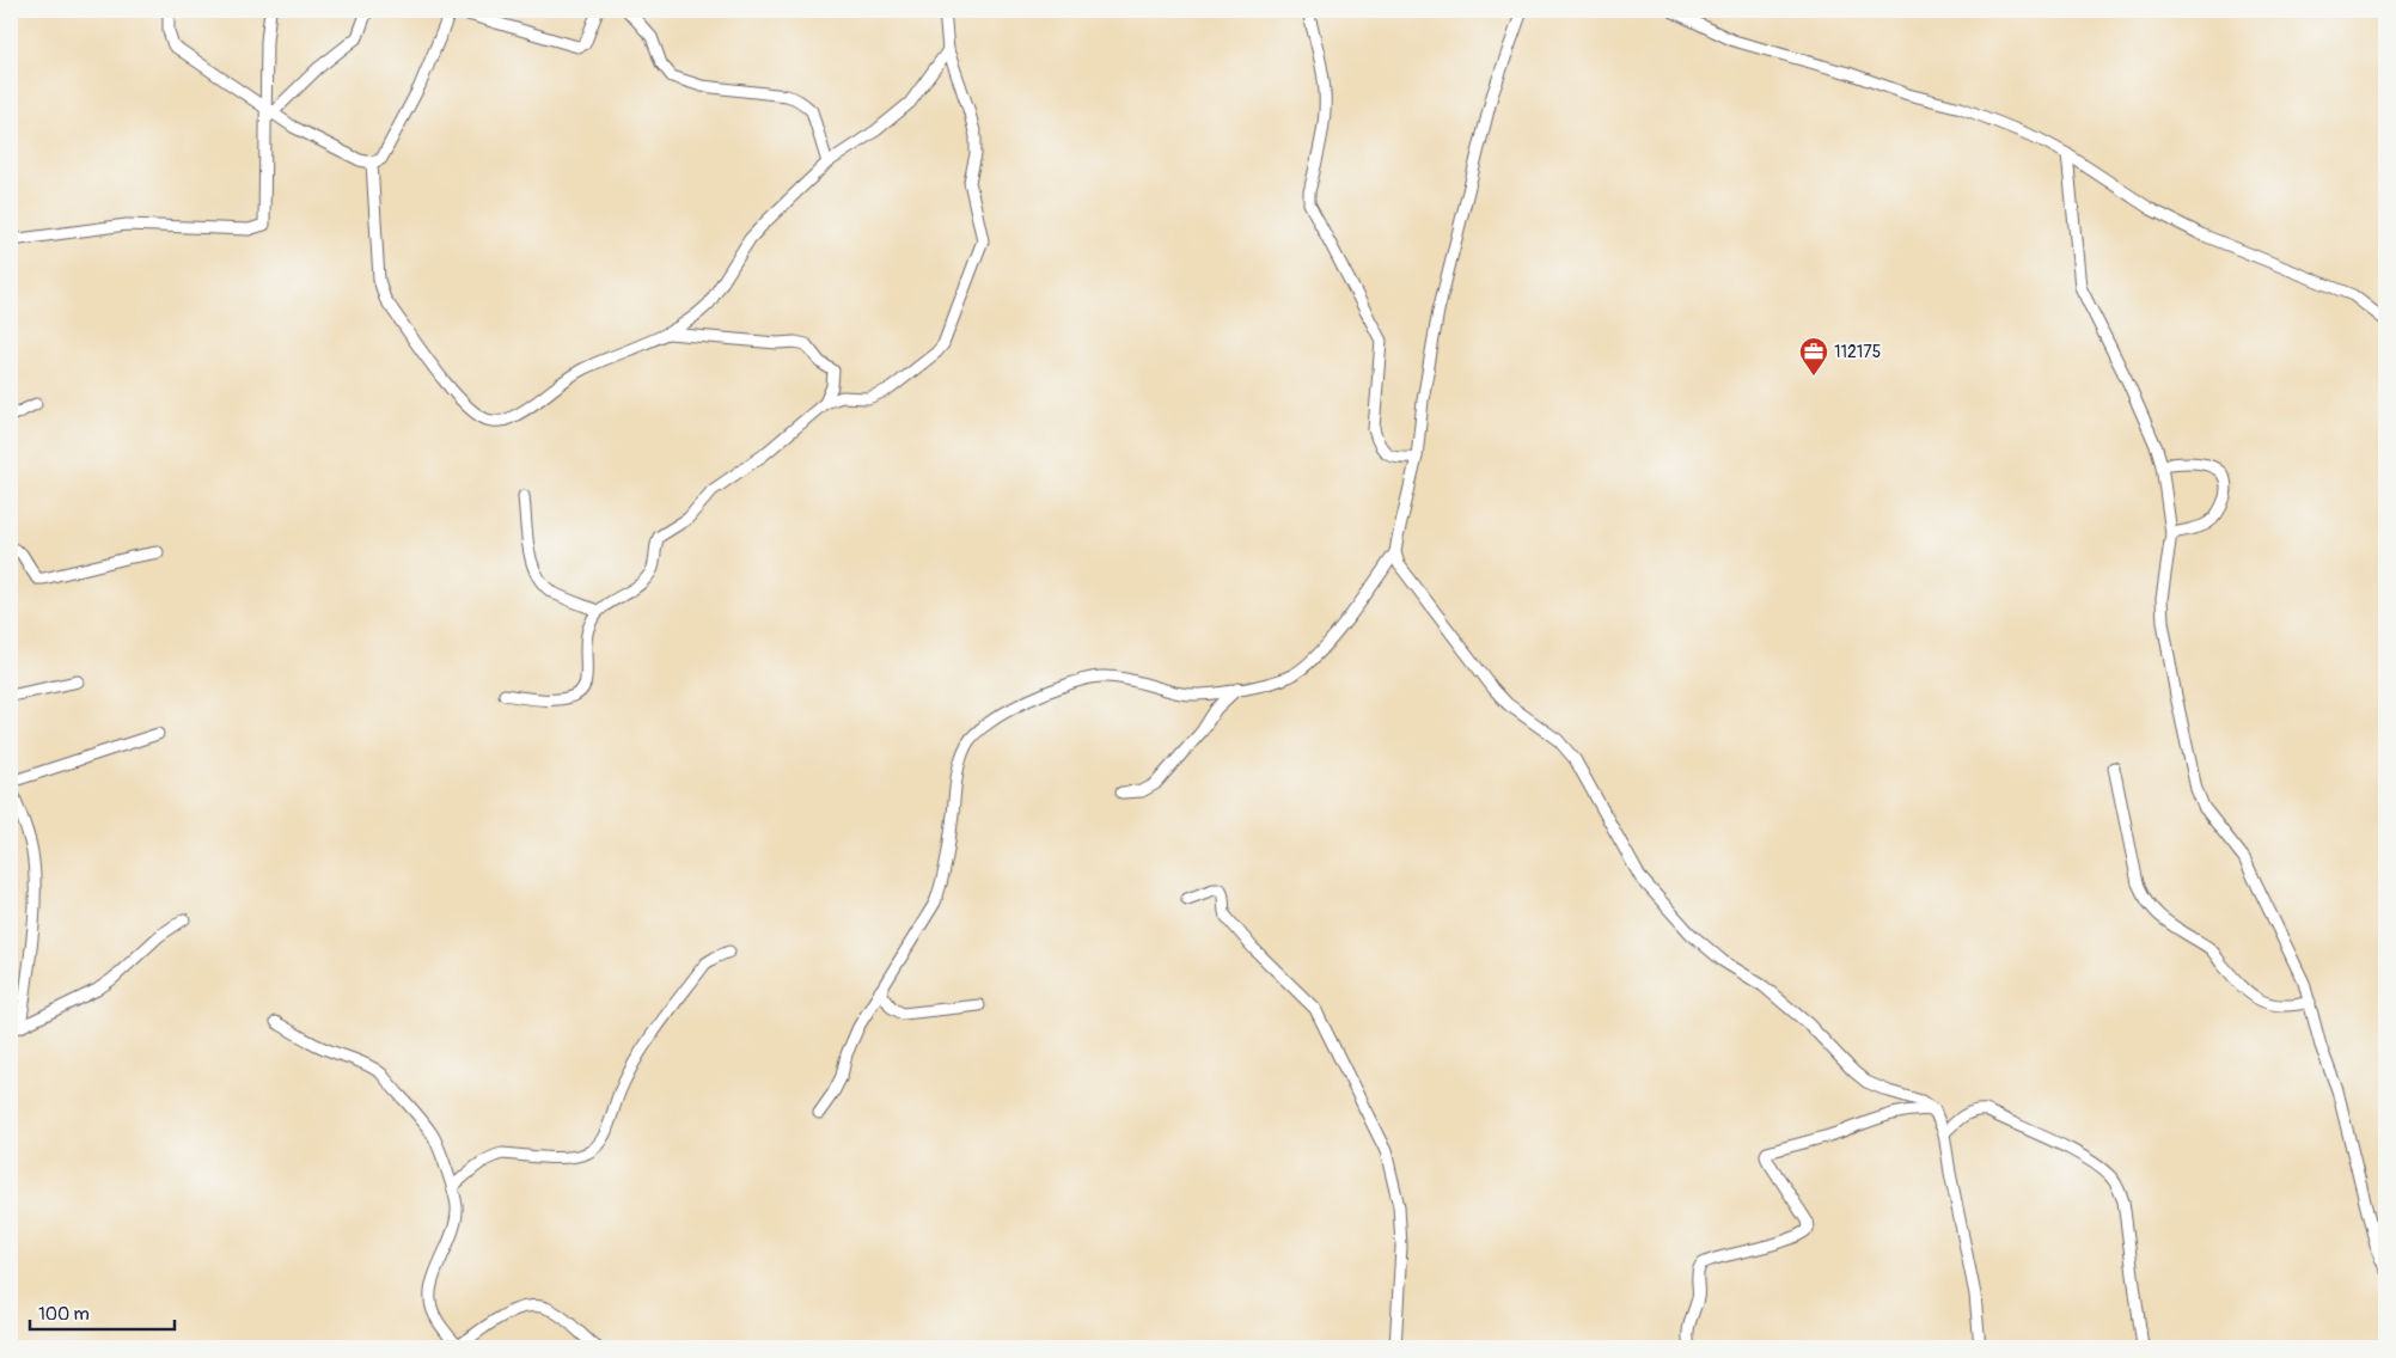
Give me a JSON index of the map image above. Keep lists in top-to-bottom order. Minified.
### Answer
{"places":{"office":["112175"]},"scale_bar":"100 m"}
